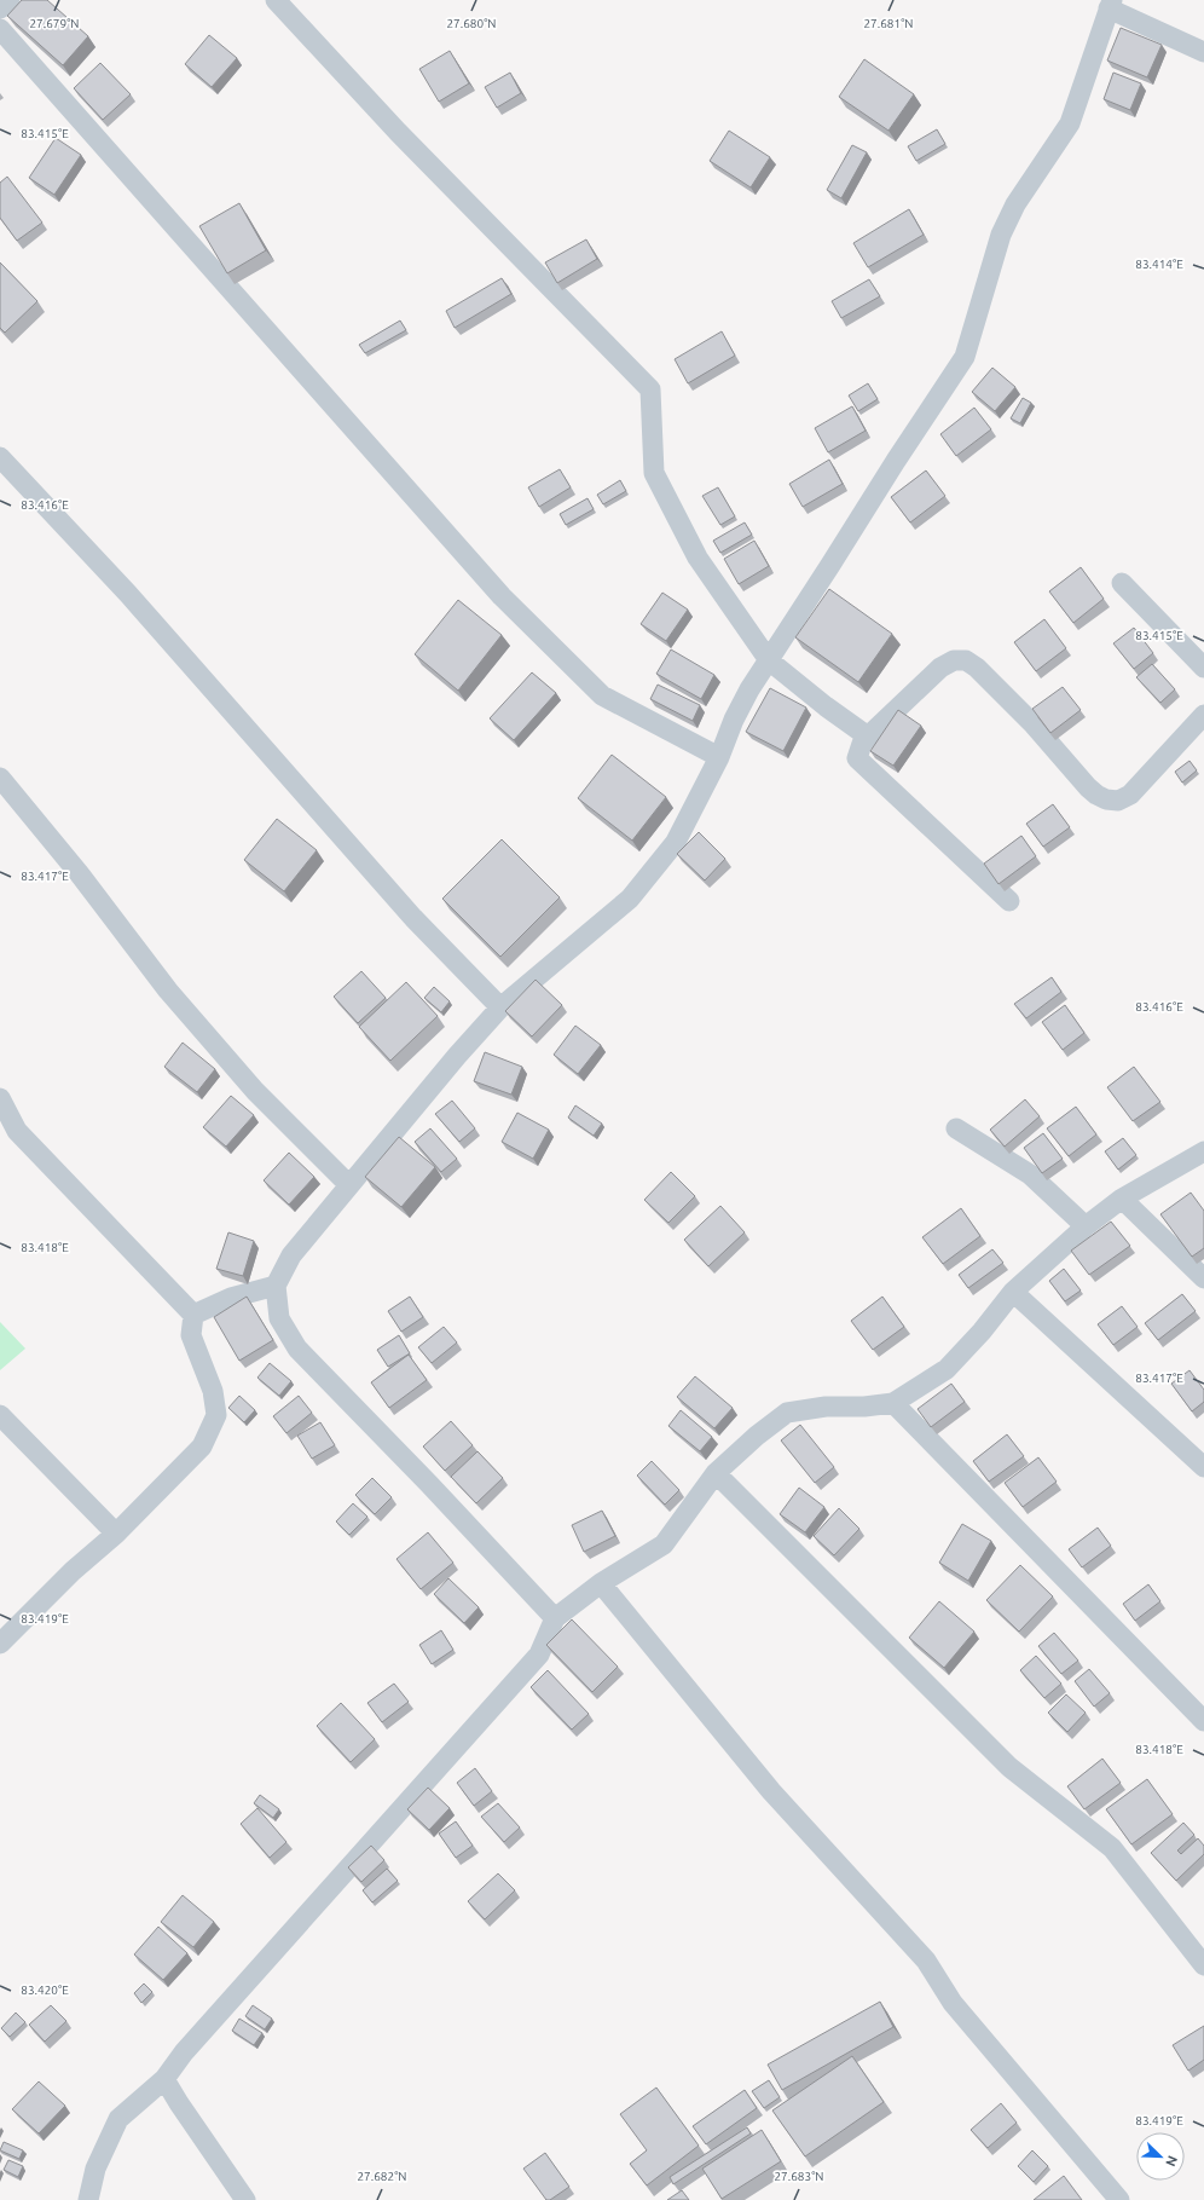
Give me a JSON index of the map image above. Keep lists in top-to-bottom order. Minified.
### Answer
{"north":"bottom right","coordinates":["27.679°N","27.680°N","27.681°N","83.415°E","83.414°E","83.416°E","83.417°E","83.418°E","83.419°E","83.420°E","27.682°N","27.683°N"]}
